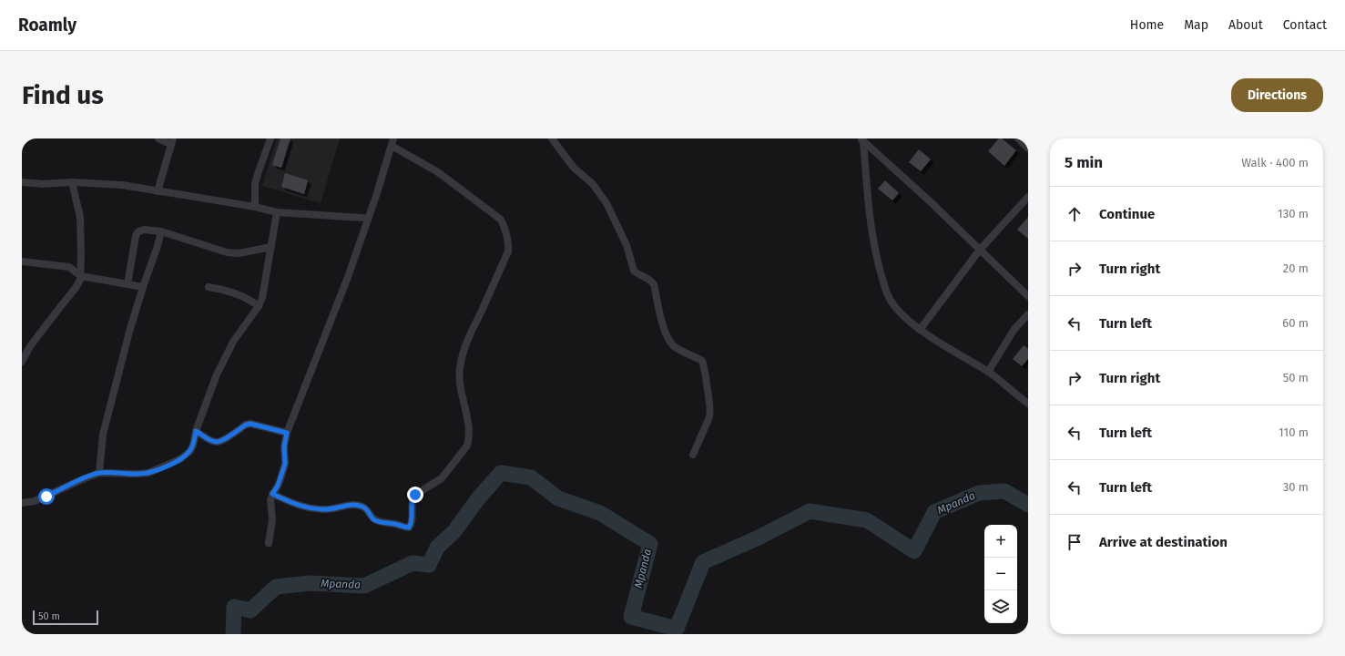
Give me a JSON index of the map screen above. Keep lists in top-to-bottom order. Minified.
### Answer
{"water":["Mpanda"],"scale_bar":"50 m","page":{"header":"Roamly","nav":["Home","Map","About","Contact"],"buttons":"Directions","title":"Find us","heading":["5 min","Walk · 400 m"],"list":[["Continue","130 m"],["Turn right","20 m"],["Turn left","60 m"],["Turn right","50 m"],["Turn left","110 m"],["Turn left","30 m"],"Arrive at destination"],"map_buttons":["+","−"],"scale":"50 m"}}
